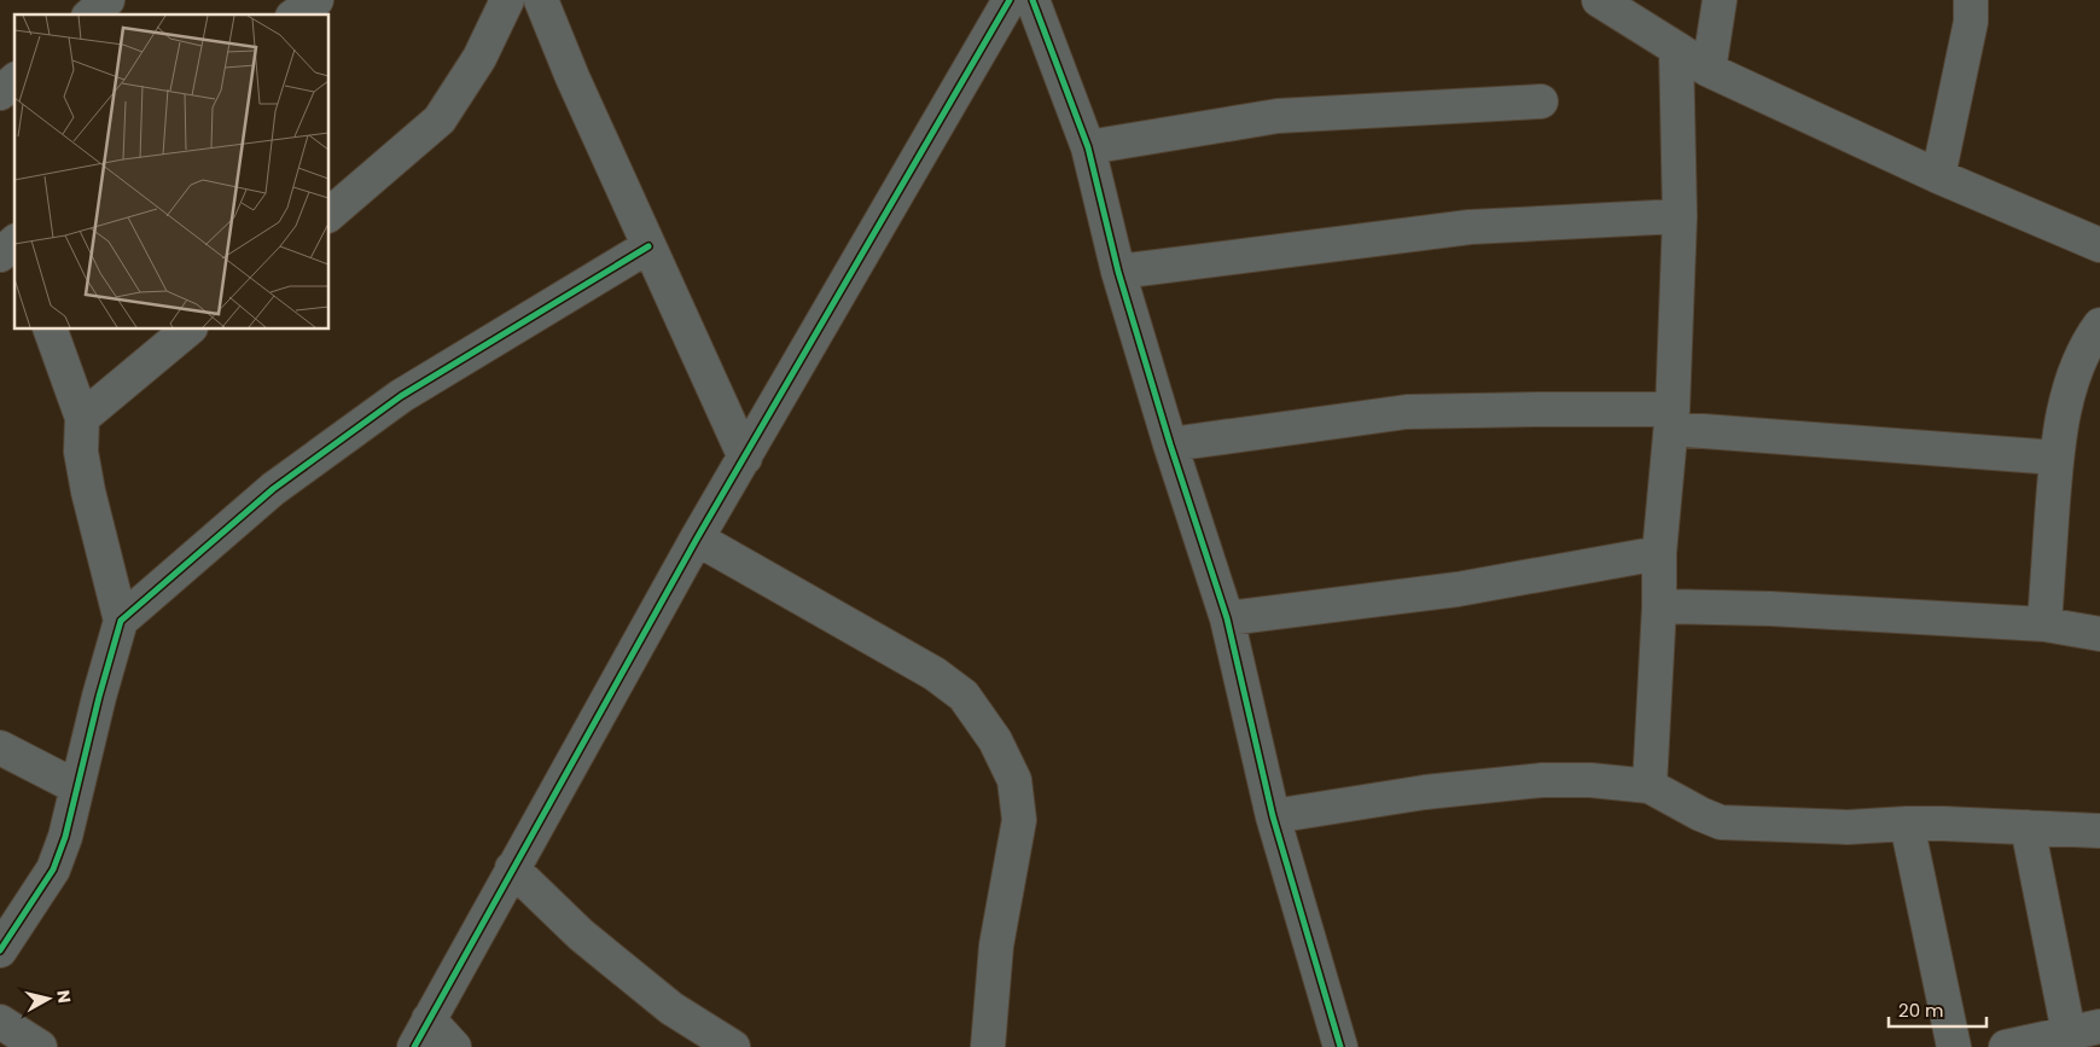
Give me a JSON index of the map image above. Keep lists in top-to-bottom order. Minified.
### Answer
{"scale_bar":"20 m","north":"right"}
